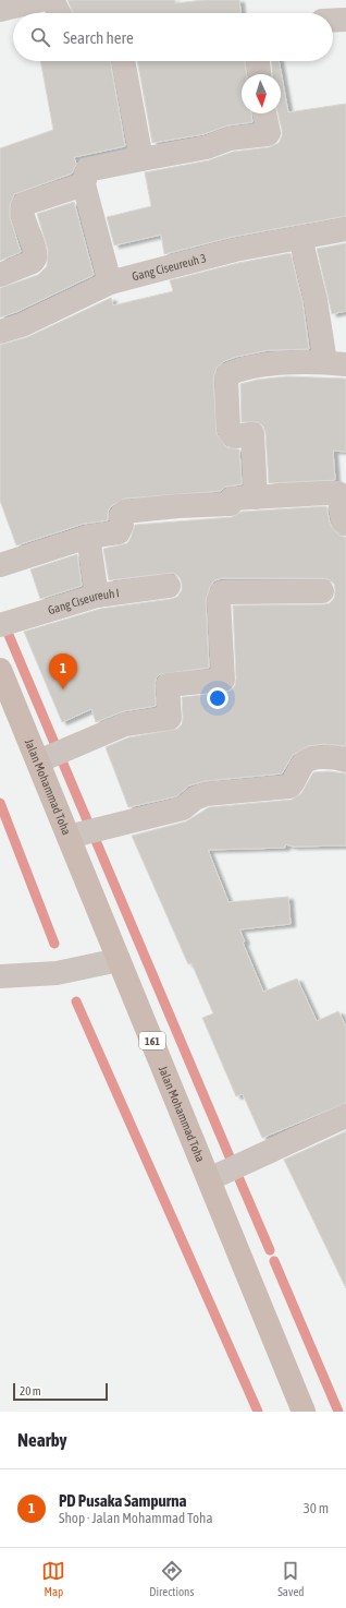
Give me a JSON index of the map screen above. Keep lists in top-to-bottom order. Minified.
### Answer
{"streets":{"main road":["Jalan Mohammad Toha","161"],"street":["Gang Ciseureuh 3","Gang Ciseureuh I"]},"scale_bar":"20 m","north":"bottom","page":{"search":"Search here","pins":"1","scale":"20 m","heading":"Nearby","list":[{"mark":"1","name":"PD Pusaka Sampurna","note":"Shop · Jalan Mohammad Toha","value":"30 m"}],"nav":["Map","Directions","Saved"]}}
